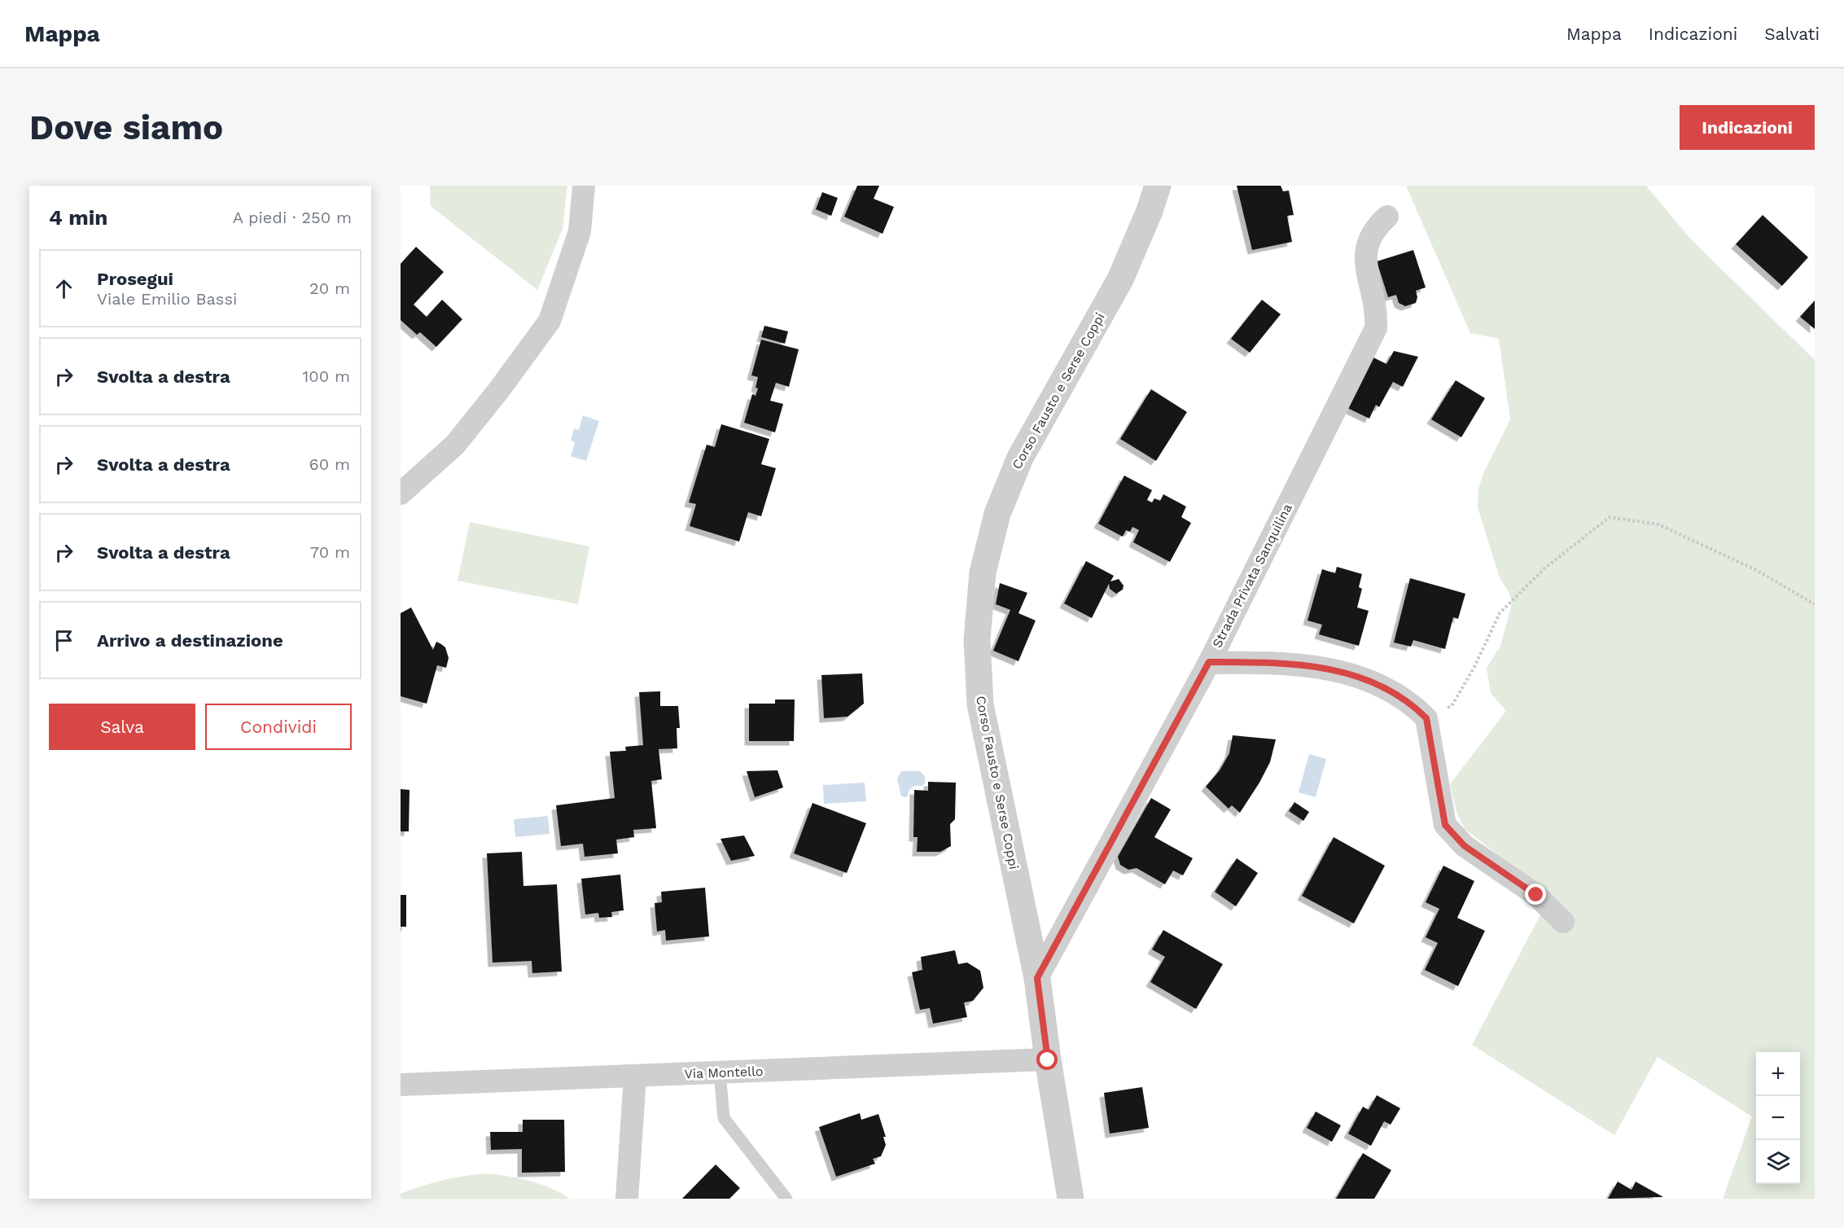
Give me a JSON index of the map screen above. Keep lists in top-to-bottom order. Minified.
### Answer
{"streets":{"street":["Corso Fausto e Serse Coppi","Strada Privata Sanquilina","Via Montello"]},"crossings":[["Corso Fausto e Serse Coppi","Strada Privata Sanquilina"],["Corso Fausto e Serse Coppi","Via Montello"]],"page":{"header":"Mappa","nav":["Mappa","Indicazioni","Salvati"],"buttons":["Indicazioni",["Salva","Condividi"]],"title":"Dove siamo","heading":["4 min","A piedi · 250 m"],"list":[["Prosegui","Viale Emilio Bassi","20 m"],["Svolta a destra","100 m"],["Svolta a destra","60 m"],["Svolta a destra","70 m"],"Arrivo a destinazione"],"map_buttons":["+","−"]}}
